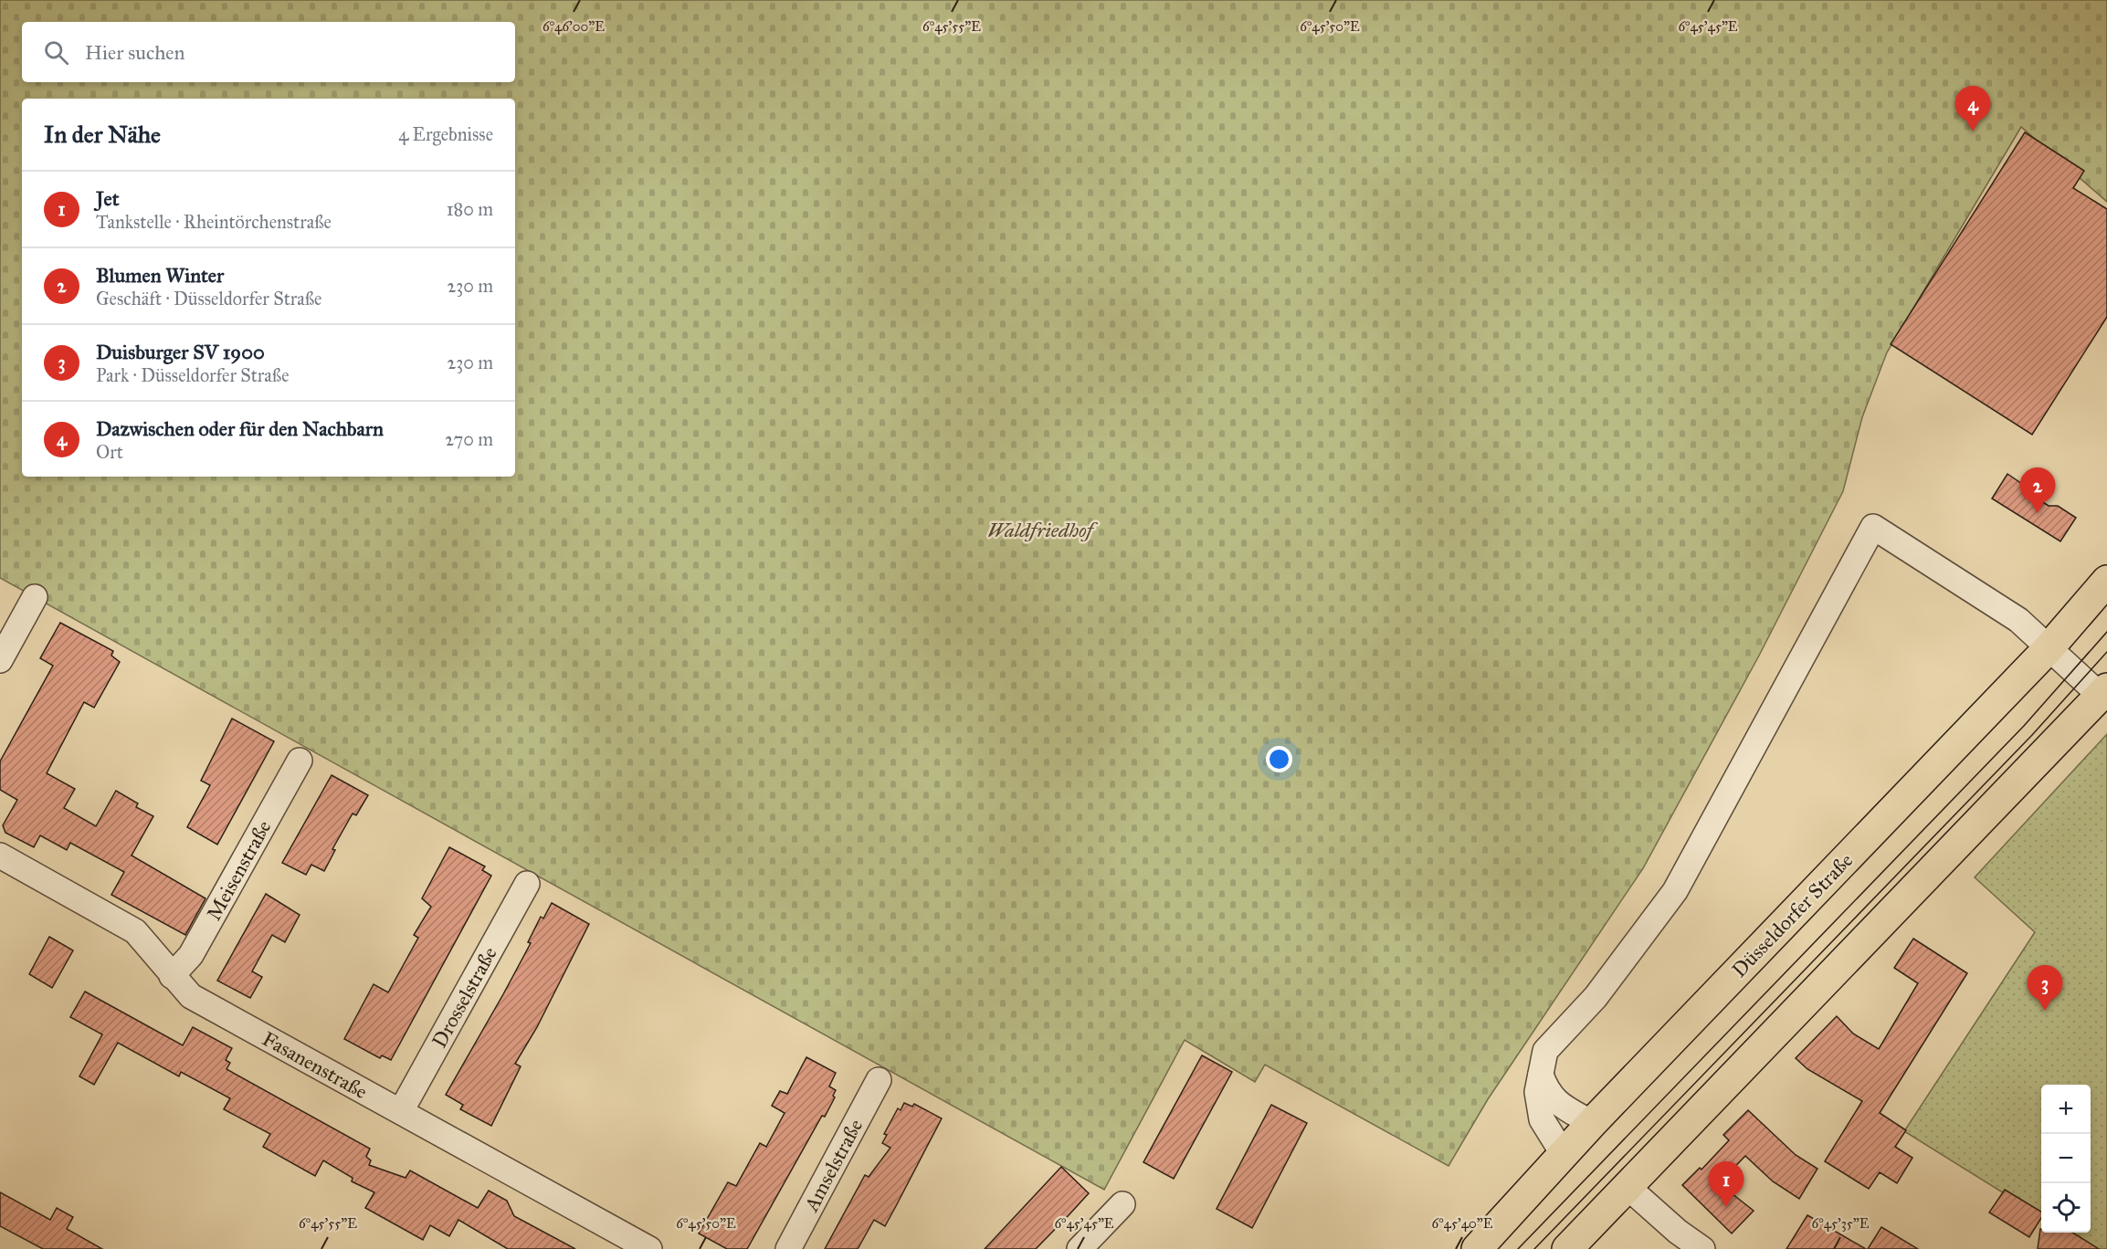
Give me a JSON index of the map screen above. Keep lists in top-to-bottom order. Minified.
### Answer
{"streets":{"main road":["Düsseldorfer Straße"],"street":["Meisenstraße","Drosselstraße","Fasanenstraße","Amselstraße"]},"crossings":[["Meisenstraße","Fasanenstraße"],["Drosselstraße","Fasanenstraße"]],"parks":["Waldfriedhof"],"page":{"search":"Hier suchen","pins":["4","2","3","1"],"heading":["In der Nähe","4 Ergebnisse"],"list":[{"mark":"1","name":"Jet","note":"Tankstelle · Rheintörchenstraße","value":"180 m"},{"mark":"2","name":"Blumen Winter","note":"Geschäft · Düsseldorfer Straße","value":"230 m"},{"mark":"3","name":"Duisburger SV 1900","note":"Park · Düsseldorfer Straße","value":"230 m"},{"mark":"4","name":"Dazwischen oder für den Nachbarn","note":"Ort","value":"270 m"}],"map_buttons":["+","−"]},"coordinates":["6°46'00\"E","6°45'55\"E","6°45'50\"E","6°45'45\"E","6°45'40\"E","6°45'35\"E"]}
